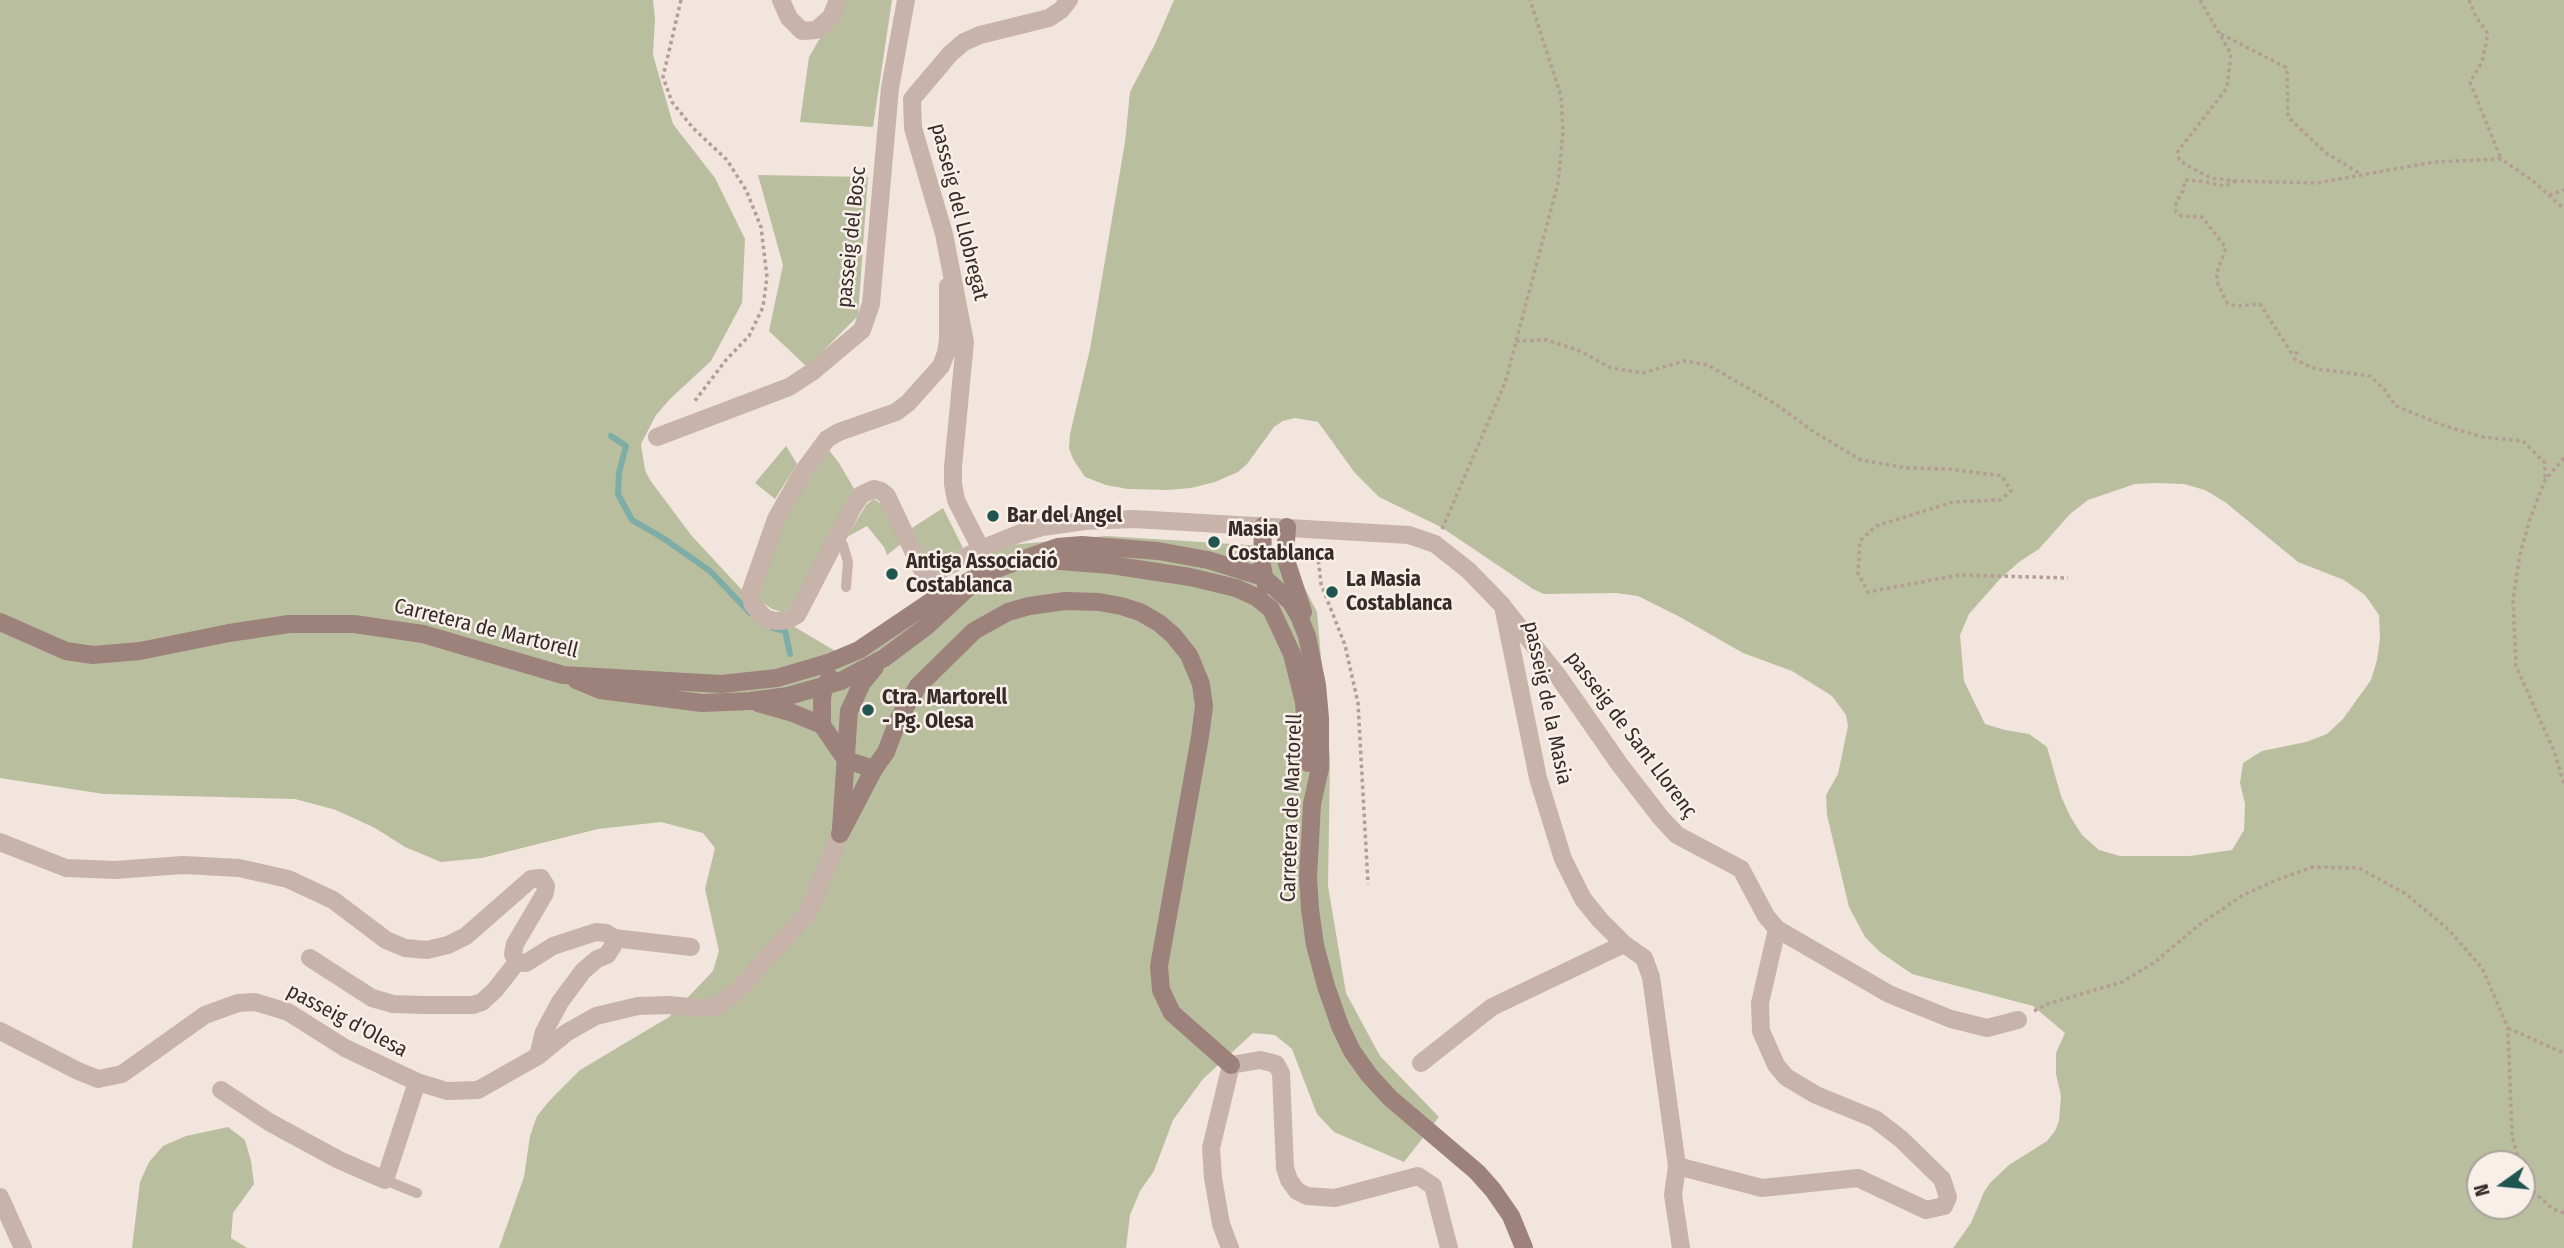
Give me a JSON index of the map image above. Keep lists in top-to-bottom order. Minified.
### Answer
{"streets":{"main road":["Carretera de Martorell"],"street":["passeig del Llobregat","passeig del Bosc","passeig de la Masia","passeig de Sant Llorenç","passeig d'Olesa"]},"crossings":[["passeig de la Masia","passeig de Sant Llorenç"]],"places":["Bar del Angel","Masia Costablanca","Antiga Associació Costablanca","La Masia Costablanca","Ctra. Martorell - Pg. Olesa"],"north":"left"}
